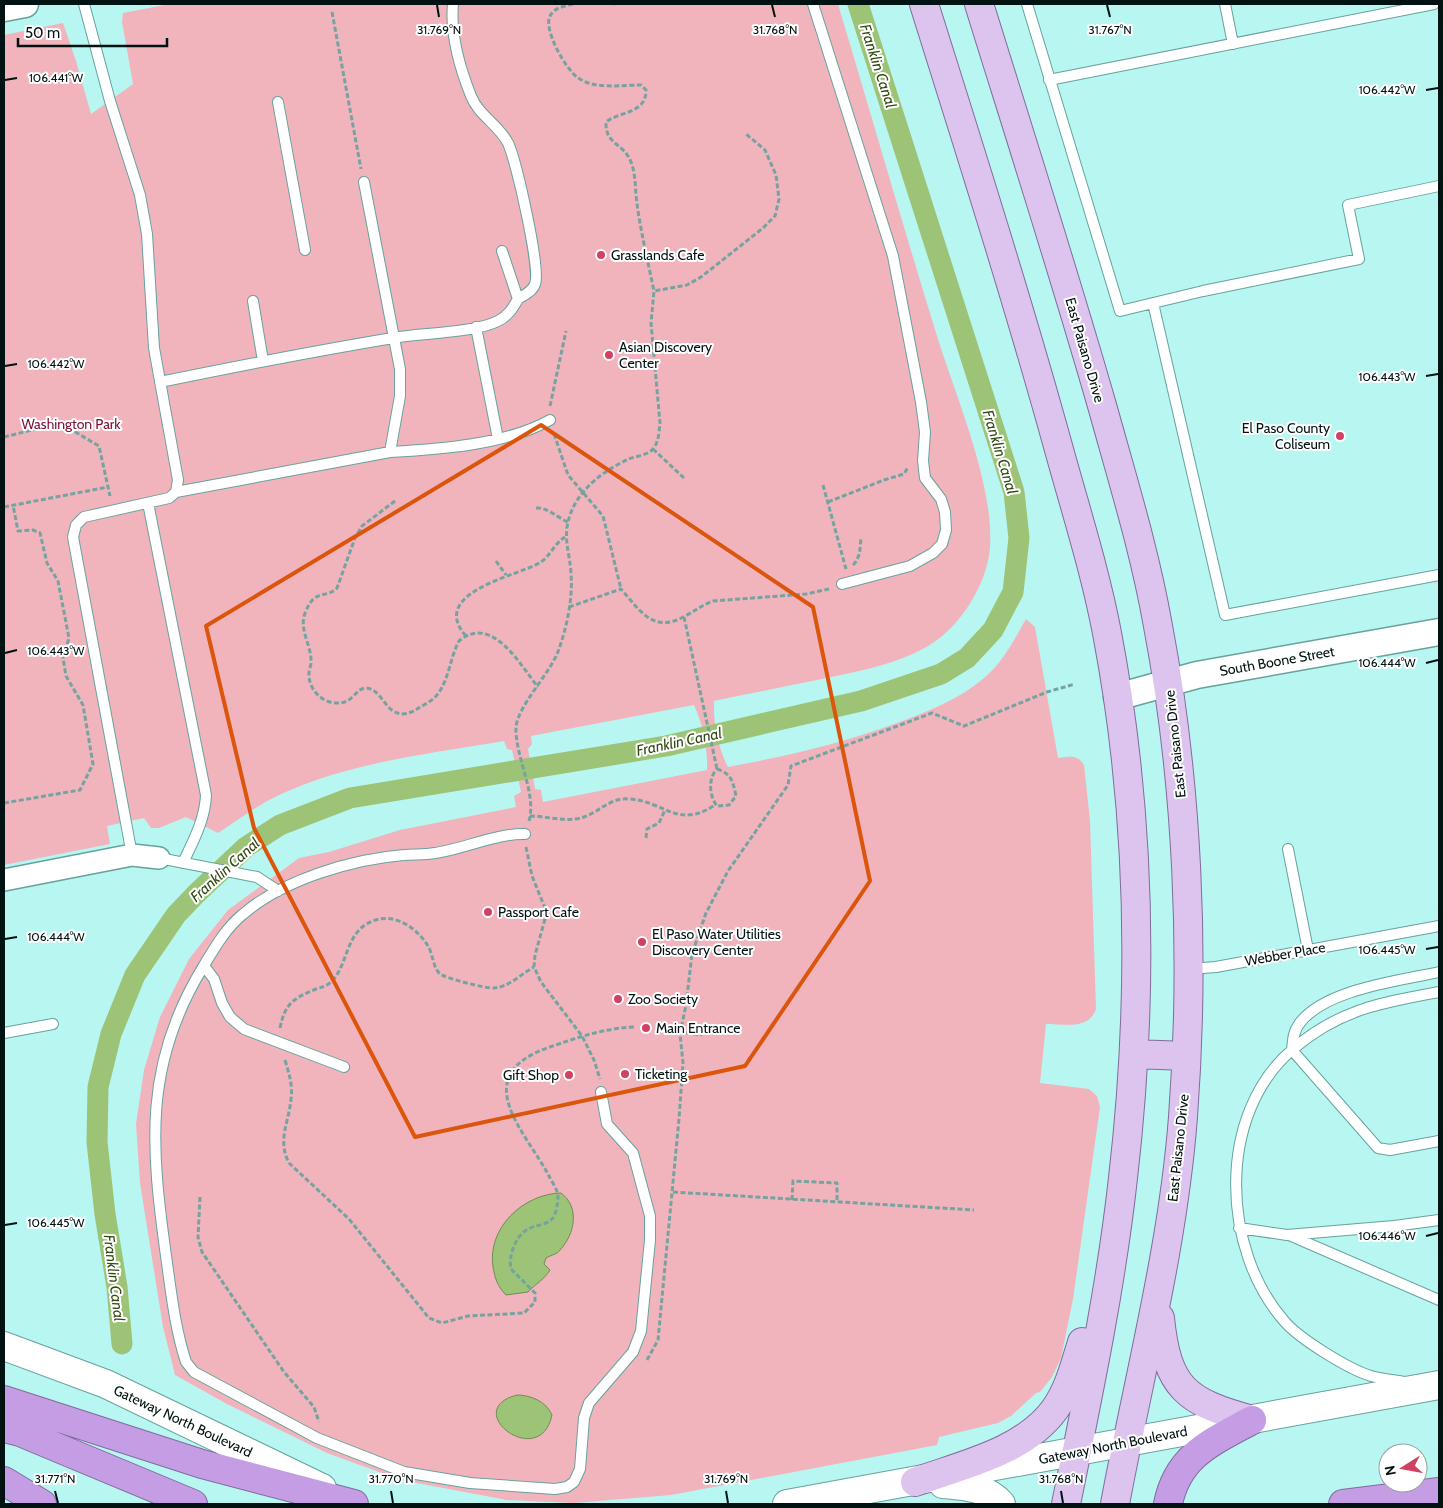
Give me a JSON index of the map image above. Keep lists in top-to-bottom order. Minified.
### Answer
{"streets":{"main road":["East Paisano Drive","Gateway North Boulevard"],"street":["South Boone Street"],"lane":["Webber Place"]},"crossings":[["East Paisano Drive","South Boone Street"],["East Paisano Drive","Webber Place"],["East Paisano Drive","Gateway North Boulevard"]],"water":["Franklin Canal"],"parks":["Washington Park"],"places":["Grasslands Cafe","Asian Discovery Center","El Paso County Coliseum","Passport Cafe","El Paso Water Utilities Discovery Center","Zoo Society","Main Entrance","Ticketing","Gift Shop"],"scale_bar":"50 m","north":"left","coordinates":["31.769°N","31.768°N","31.767°N","106.441°W","106.442°W","106.443°W","106.444°W","106.445°W","106.446°W","31.771°N","31.770°N"]}
